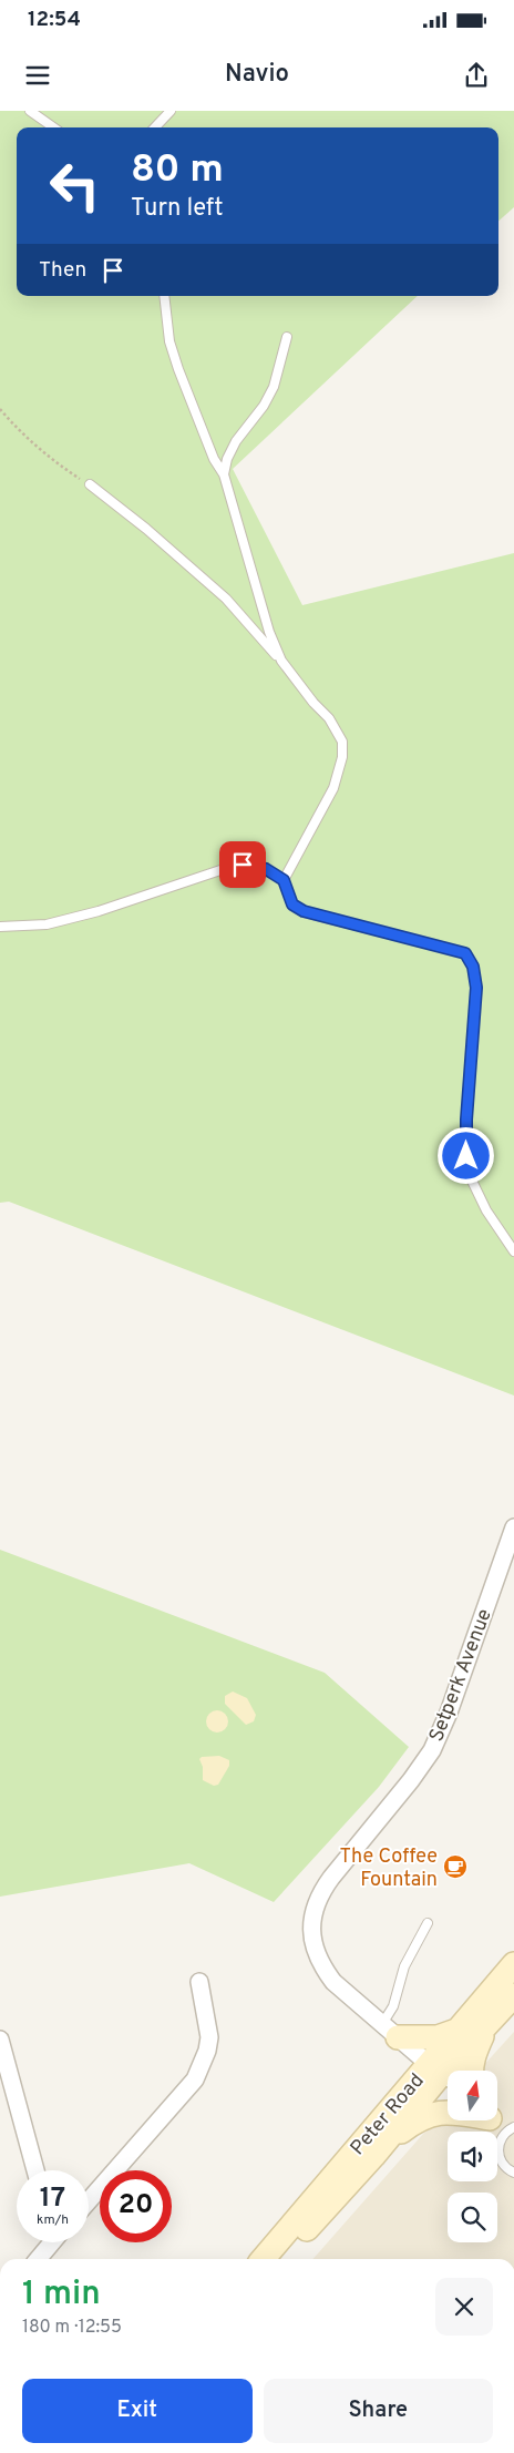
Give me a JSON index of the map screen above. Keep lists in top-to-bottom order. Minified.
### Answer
{"streets":{"main road":["Peter Road"],"street":["Setperk Avenue"]},"places":{"cafe":["The Coffee Fountain"]},"north":"top","page":{"status":"12:54","header":"Navio","turn":["80 m","Turn left"],"then":"Then","speed":"17 km/h","limit":"20","heading":["1 min","180 m · 12:55"],"buttons":["Exit","Share"]}}
